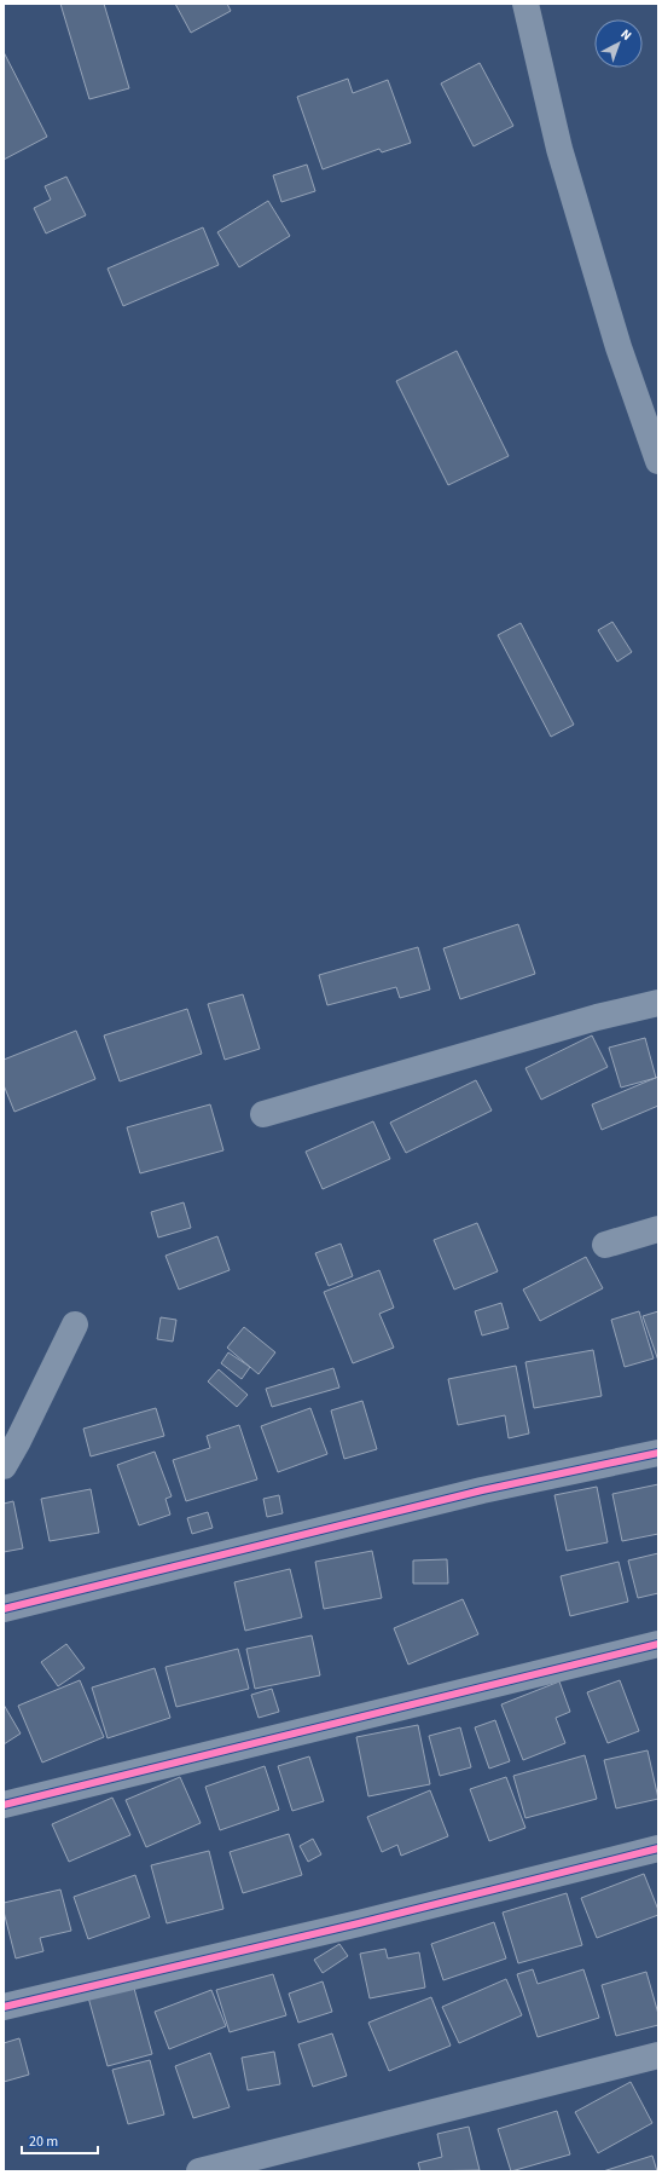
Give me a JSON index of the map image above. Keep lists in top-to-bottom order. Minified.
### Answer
{"scale_bar":"20 m","north":"top right"}
